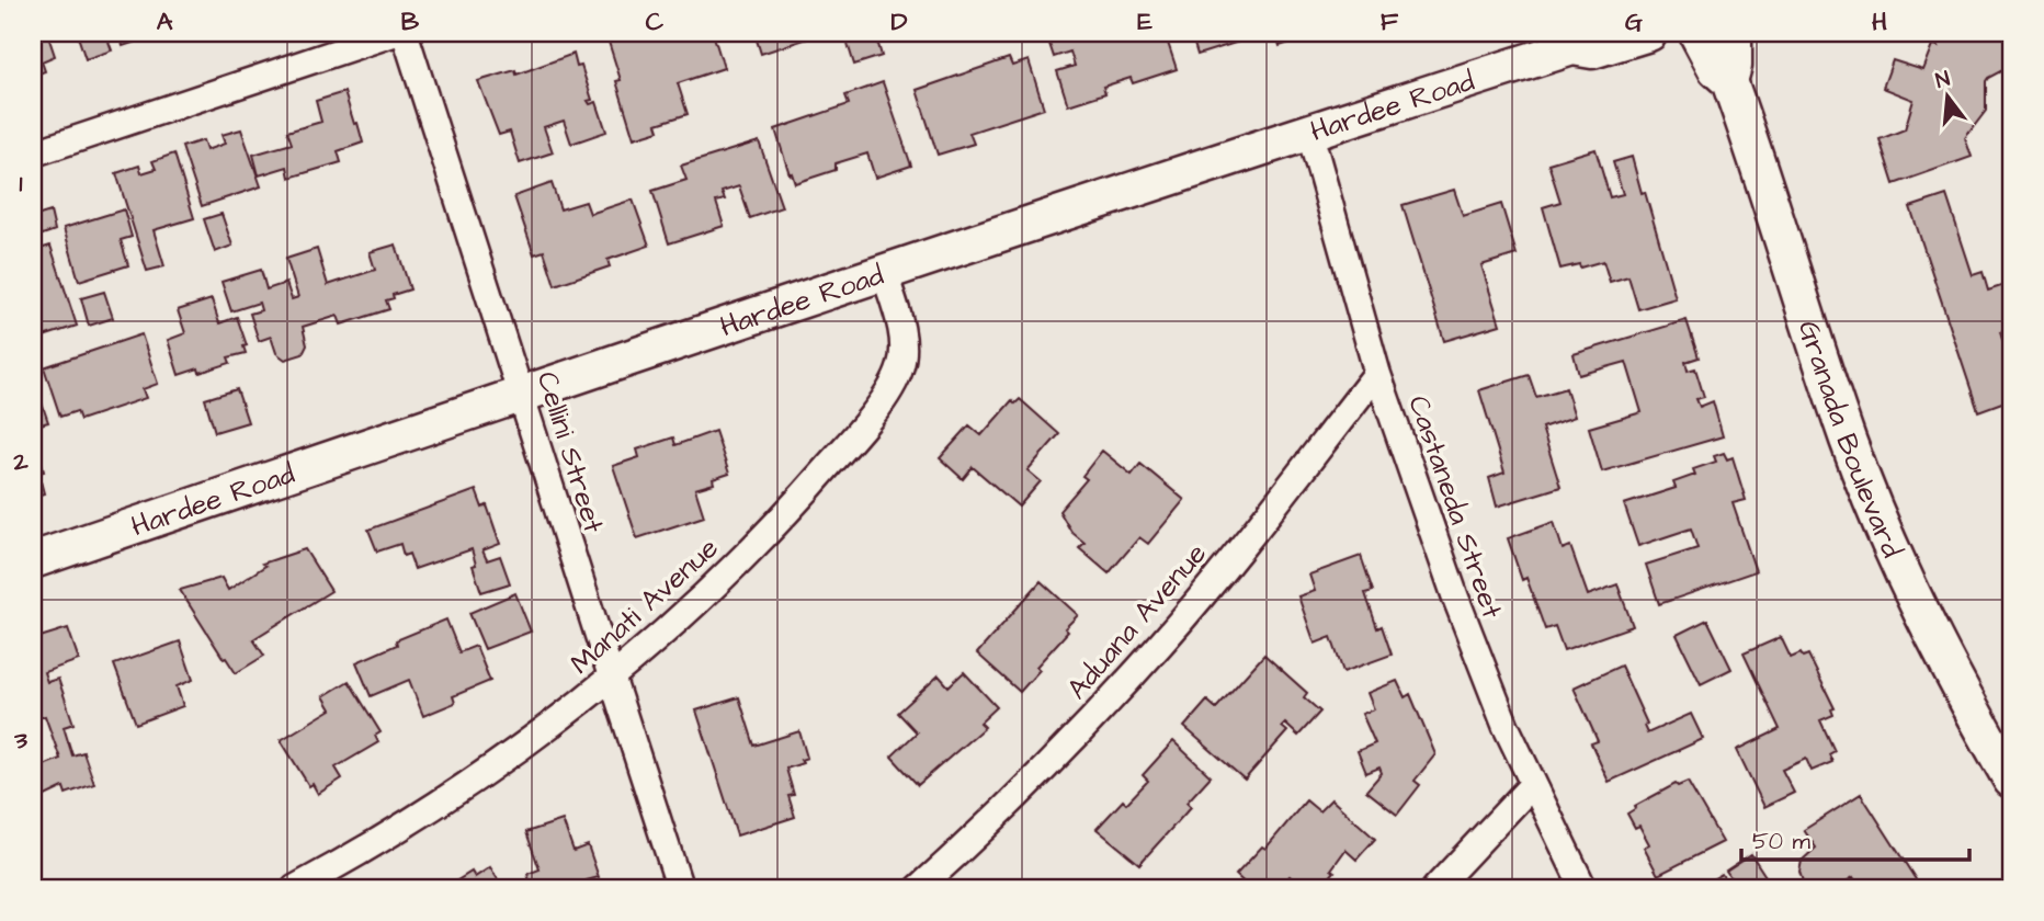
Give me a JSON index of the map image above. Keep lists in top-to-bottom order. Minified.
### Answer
{"streets":{"street":["Hardee Road","Granada Boulevard","Cellini Street","Castaneda Street","Manati Avenue","Aduana Avenue"]},"crossings":[["Hardee Road","Cellini Street"],["Hardee Road","Castaneda Street"],["Hardee Road","Manati Avenue"],["Cellini Street","Manati Avenue"],["Castaneda Street","Aduana Avenue"]],"scale_bar":"50 m","north":"top","grid":{"columns":["A","B","C","D","E","F","G","H"],"rows":["1","2","3"]}}
